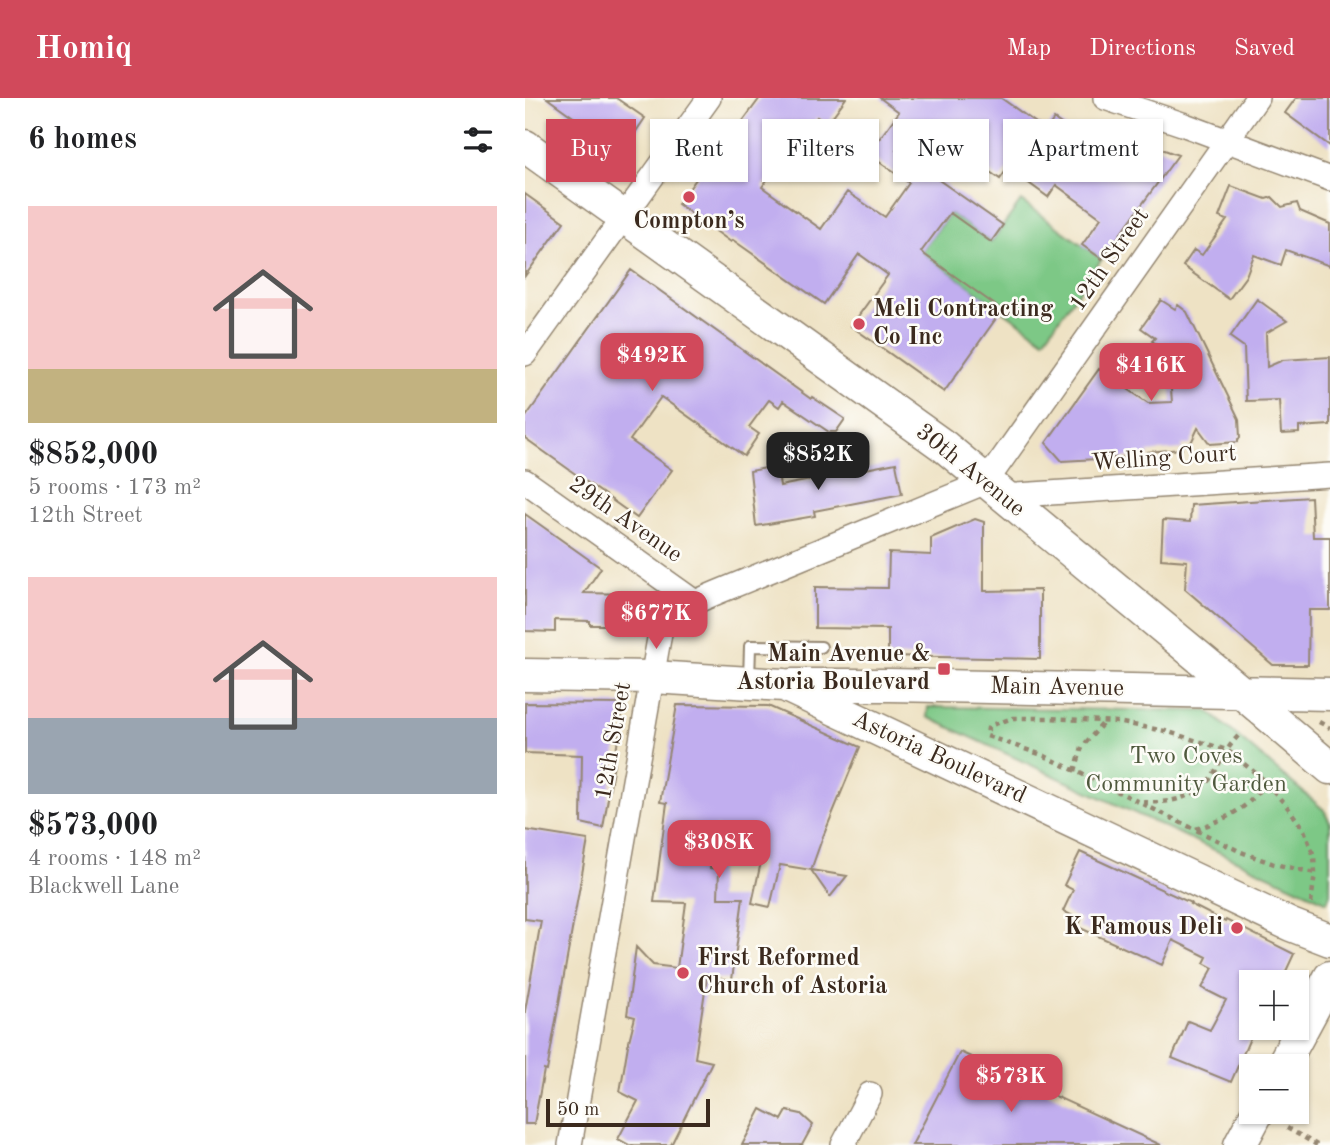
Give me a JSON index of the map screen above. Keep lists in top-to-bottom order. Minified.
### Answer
{"streets":{"street":["12th Street","Welling Court","30th Avenue","29th Avenue","Main Avenue","Astoria Boulevard"]},"crossings":[["12th Street","Welling Court"],["12th Street","30th Avenue"],["12th Street","29th Avenue"],["12th Street","Astoria Boulevard"],["Welling Court","30th Avenue"],["30th Avenue","Main Avenue"],["Main Avenue","Astoria Boulevard"]],"parks":["Two Coves Community Garden"],"places":{"other":["Compton’s","Meli Contracting Co Inc","K Famous Deli","First Reformed Church of Astoria"],"transit":["Main Avenue & Astoria Boulevard"]},"scale_bar":"50 m","page":{"header":"Homiq","nav":["Map","Directions","Saved"],"heading":"6 homes","chip":["Buy","Rent","Filters","New","Apartment"],"list":[{"name":"$852,000","note":"5 rooms · 173 m² · 12th Street"},{"name":"$573,000","note":"4 rooms · 148 m² · Blackwell Lane"}],"price":["$492K","$416K","$852K","$677K","$308K","$573K"],"map_buttons":["+","−"],"scale":"50 m"}}
